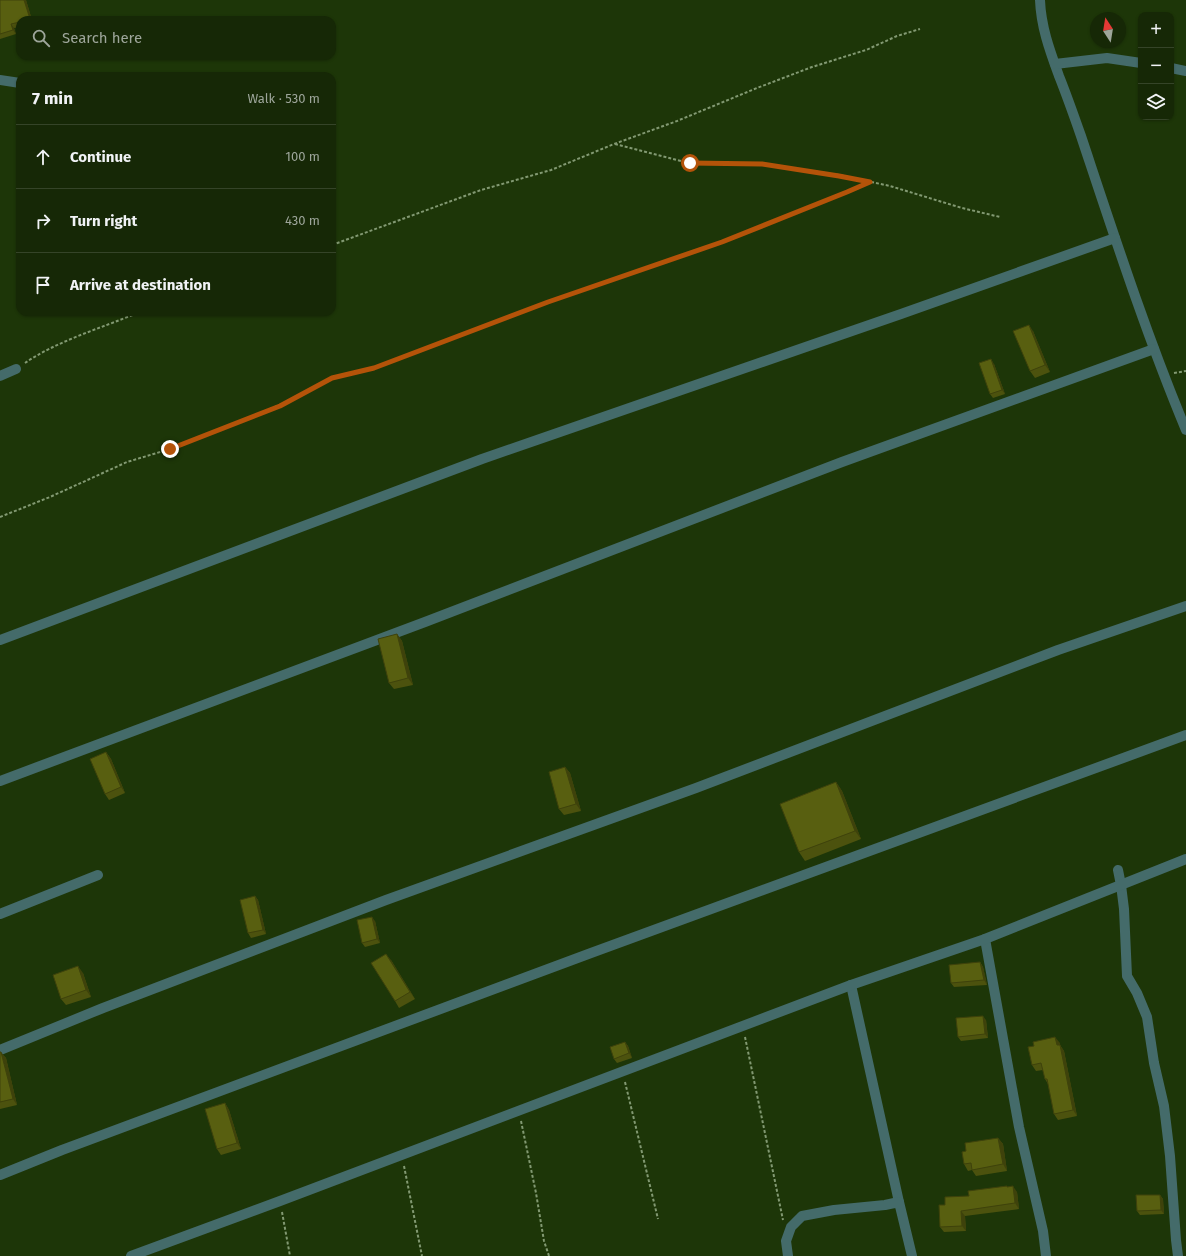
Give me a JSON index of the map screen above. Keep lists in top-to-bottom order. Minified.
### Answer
{"north":"top","page":{"map_buttons":["+","−"],"search":"Search here","heading":["7 min","Walk · 530 m"],"list":[["Continue","100 m"],["Turn right","430 m"],"Arrive at destination"]}}
